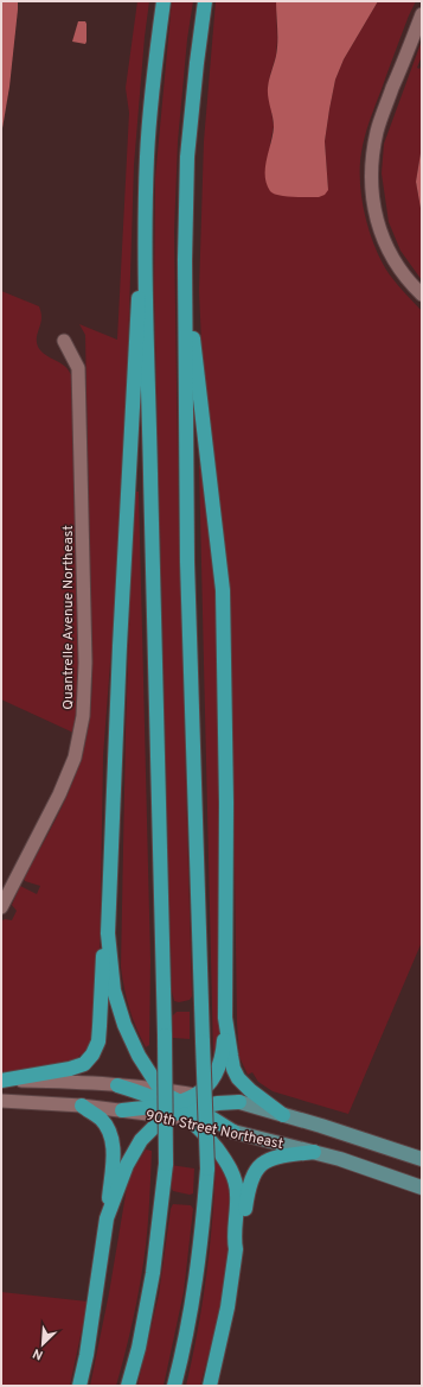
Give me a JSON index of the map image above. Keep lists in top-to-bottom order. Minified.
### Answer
{"streets":{"main road":["90th Street Northeast"],"street":["Quantrelle Avenue Northeast"]},"north":"bottom left"}
